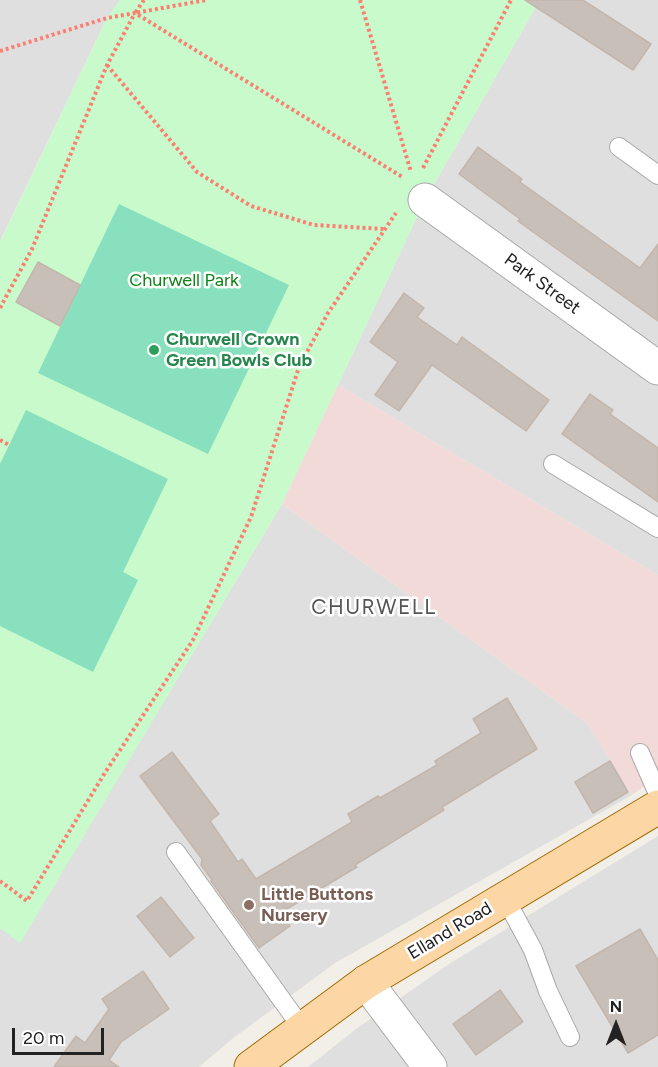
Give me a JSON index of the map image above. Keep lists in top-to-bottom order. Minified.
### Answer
{"streets":{"main road":["Elland Road"],"street":["Park Street"]},"districts":["CHURWELL"],"parks":["Churwell Park"],"places":["Churwell Crown Green Bowls Club","Little Buttons Nursery"],"scale_bar":"20 m","north":"top"}
